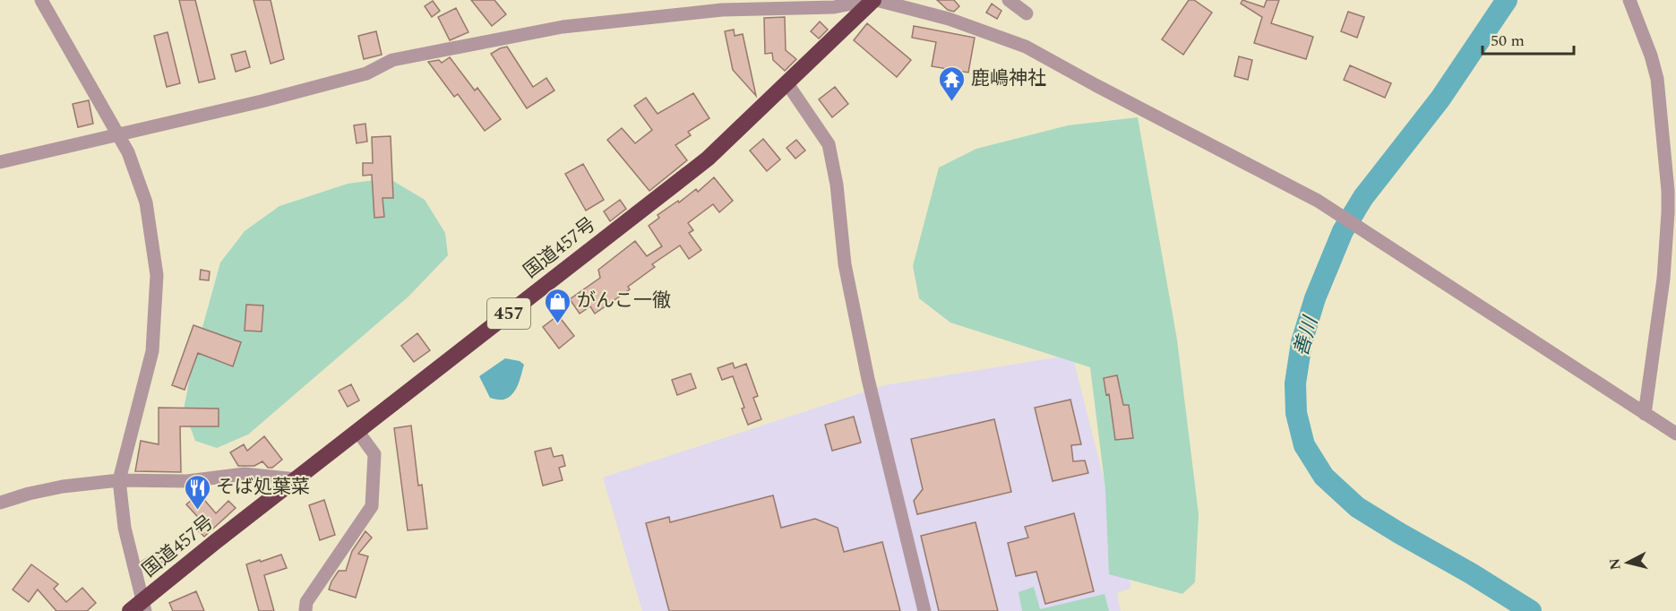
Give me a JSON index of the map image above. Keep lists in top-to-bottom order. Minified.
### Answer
{"streets":{"highway":["国道457号","457"]},"water":["善川"],"places":{"temple":["鹿嶋神社"],"shop":["がんこ一徹"],"restaurant":["そば処葉菜"]},"scale_bar":"50 m","north":"left"}
